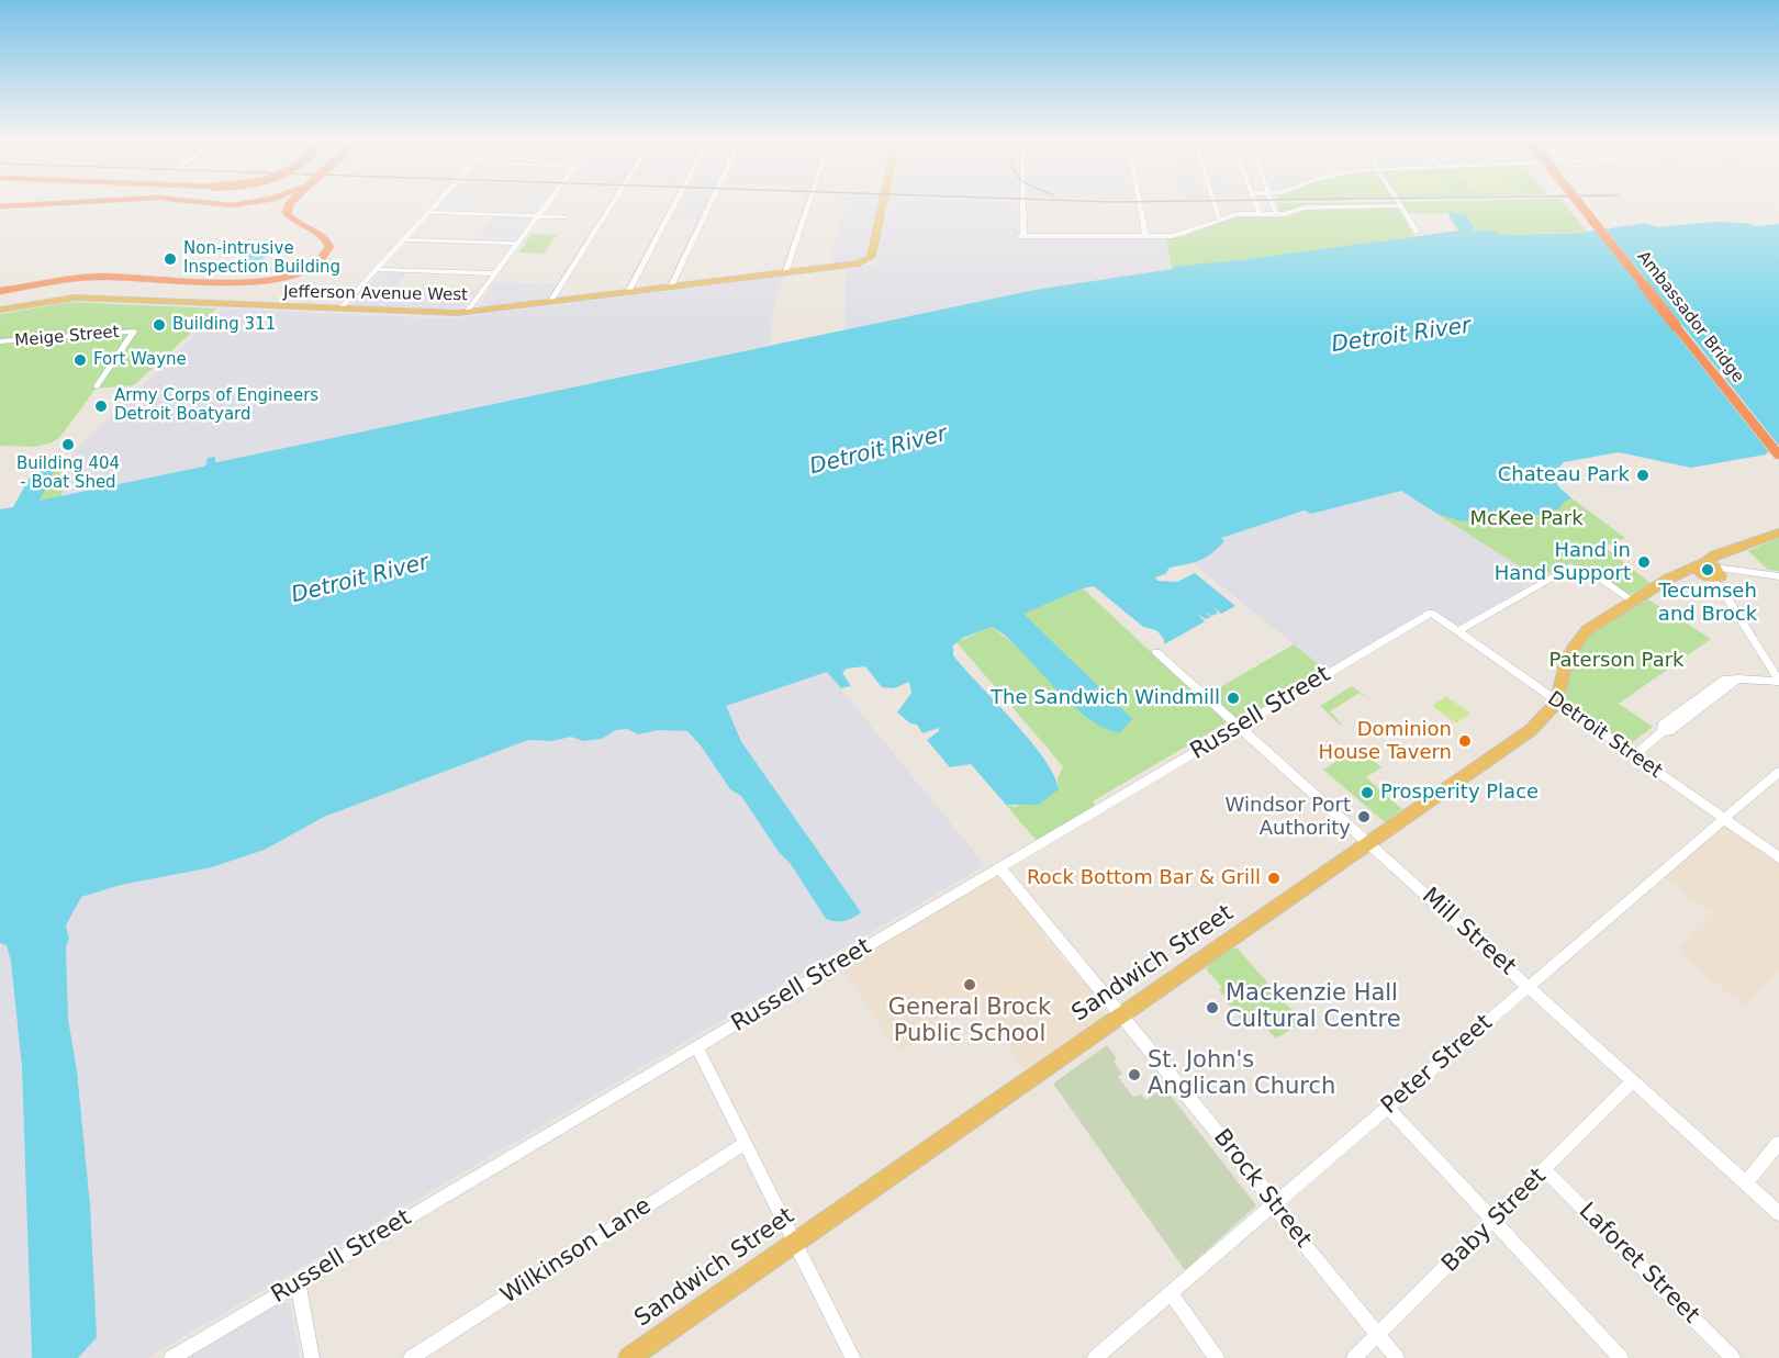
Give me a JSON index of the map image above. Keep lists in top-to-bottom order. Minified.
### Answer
{"streets":{"highway":["Ambassador Bridge"],"main road":["Jefferson Avenue West","Sandwich Street"],"street":["Meige Street","Russell Street","Detroit Street","Mill Street","Peter Street","Brock Street","Baby Street","Wilkinson Lane","Laforet Street"]},"crossings":[["Russell Street","Detroit Street"],["Russell Street","Mill Street"],["Russell Street","Brock Street"],["Detroit Street","Sandwich Street"],["Detroit Street","Peter Street"],["Mill Street","Sandwich Street"],["Mill Street","Peter Street"],["Mill Street","Baby Street"],["Sandwich Street","Brock Street"],["Peter Street","Brock Street"],["Brock Street","Baby Street"],["Baby Street","Laforet Street"]],"water":["Detroit River"],"parks":["McKee Park","Paterson Park"],"places":["Non-intrusive Inspection Building","Building 311","Fort Wayne","Army Corps of Engineers Detroit Boatyard","Building 404 - Boat Shed","Chateau Park","Hand in Hand Support","Tecumseh and Brock","The Sandwich Windmill","Dominion House Tavern","Prosperity Place","Windsor Port Authority","Rock Bottom Bar & Grill","General Brock Public School","Mackenzie Hall Cultural Centre","St. John's Anglican Church"]}
